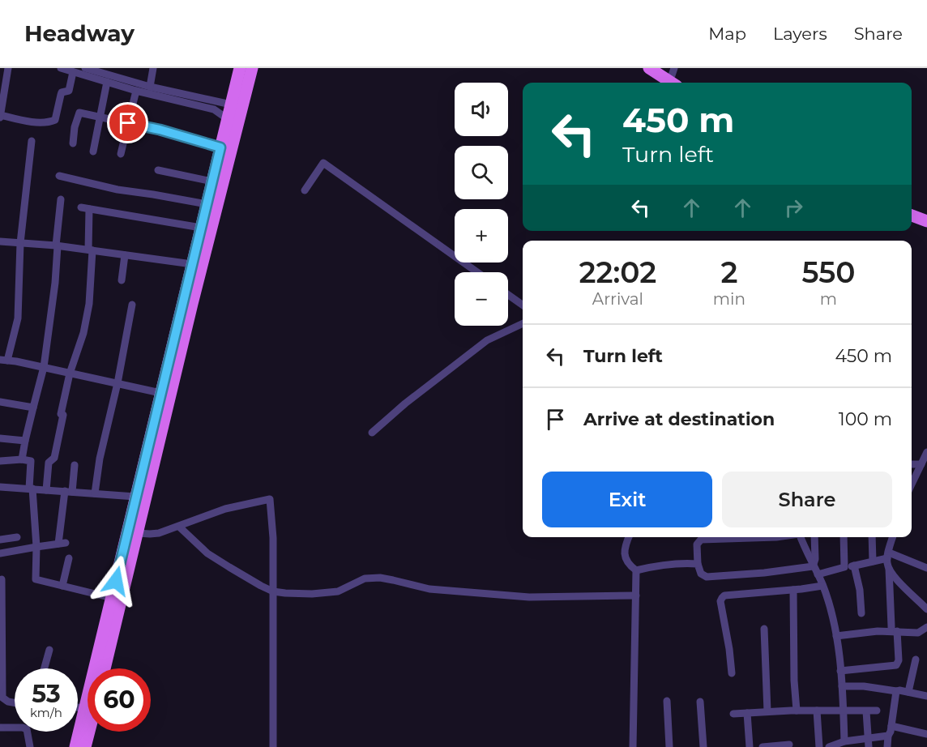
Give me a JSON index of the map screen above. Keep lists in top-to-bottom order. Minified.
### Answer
{"page":{"header":"Headway","nav":["Map","Layers","Share"],"map_buttons":["+","−"],"turn":["450 m","Turn left"],"eta":["22:02","Arrival","2","min","550","m"],"list":[{"name":"Turn left","value":"450 m"},{"name":"Arrive at destination","value":"100 m"}],"buttons":["Exit","Share"],"speed":"53 km/h","limit":"60"}}
